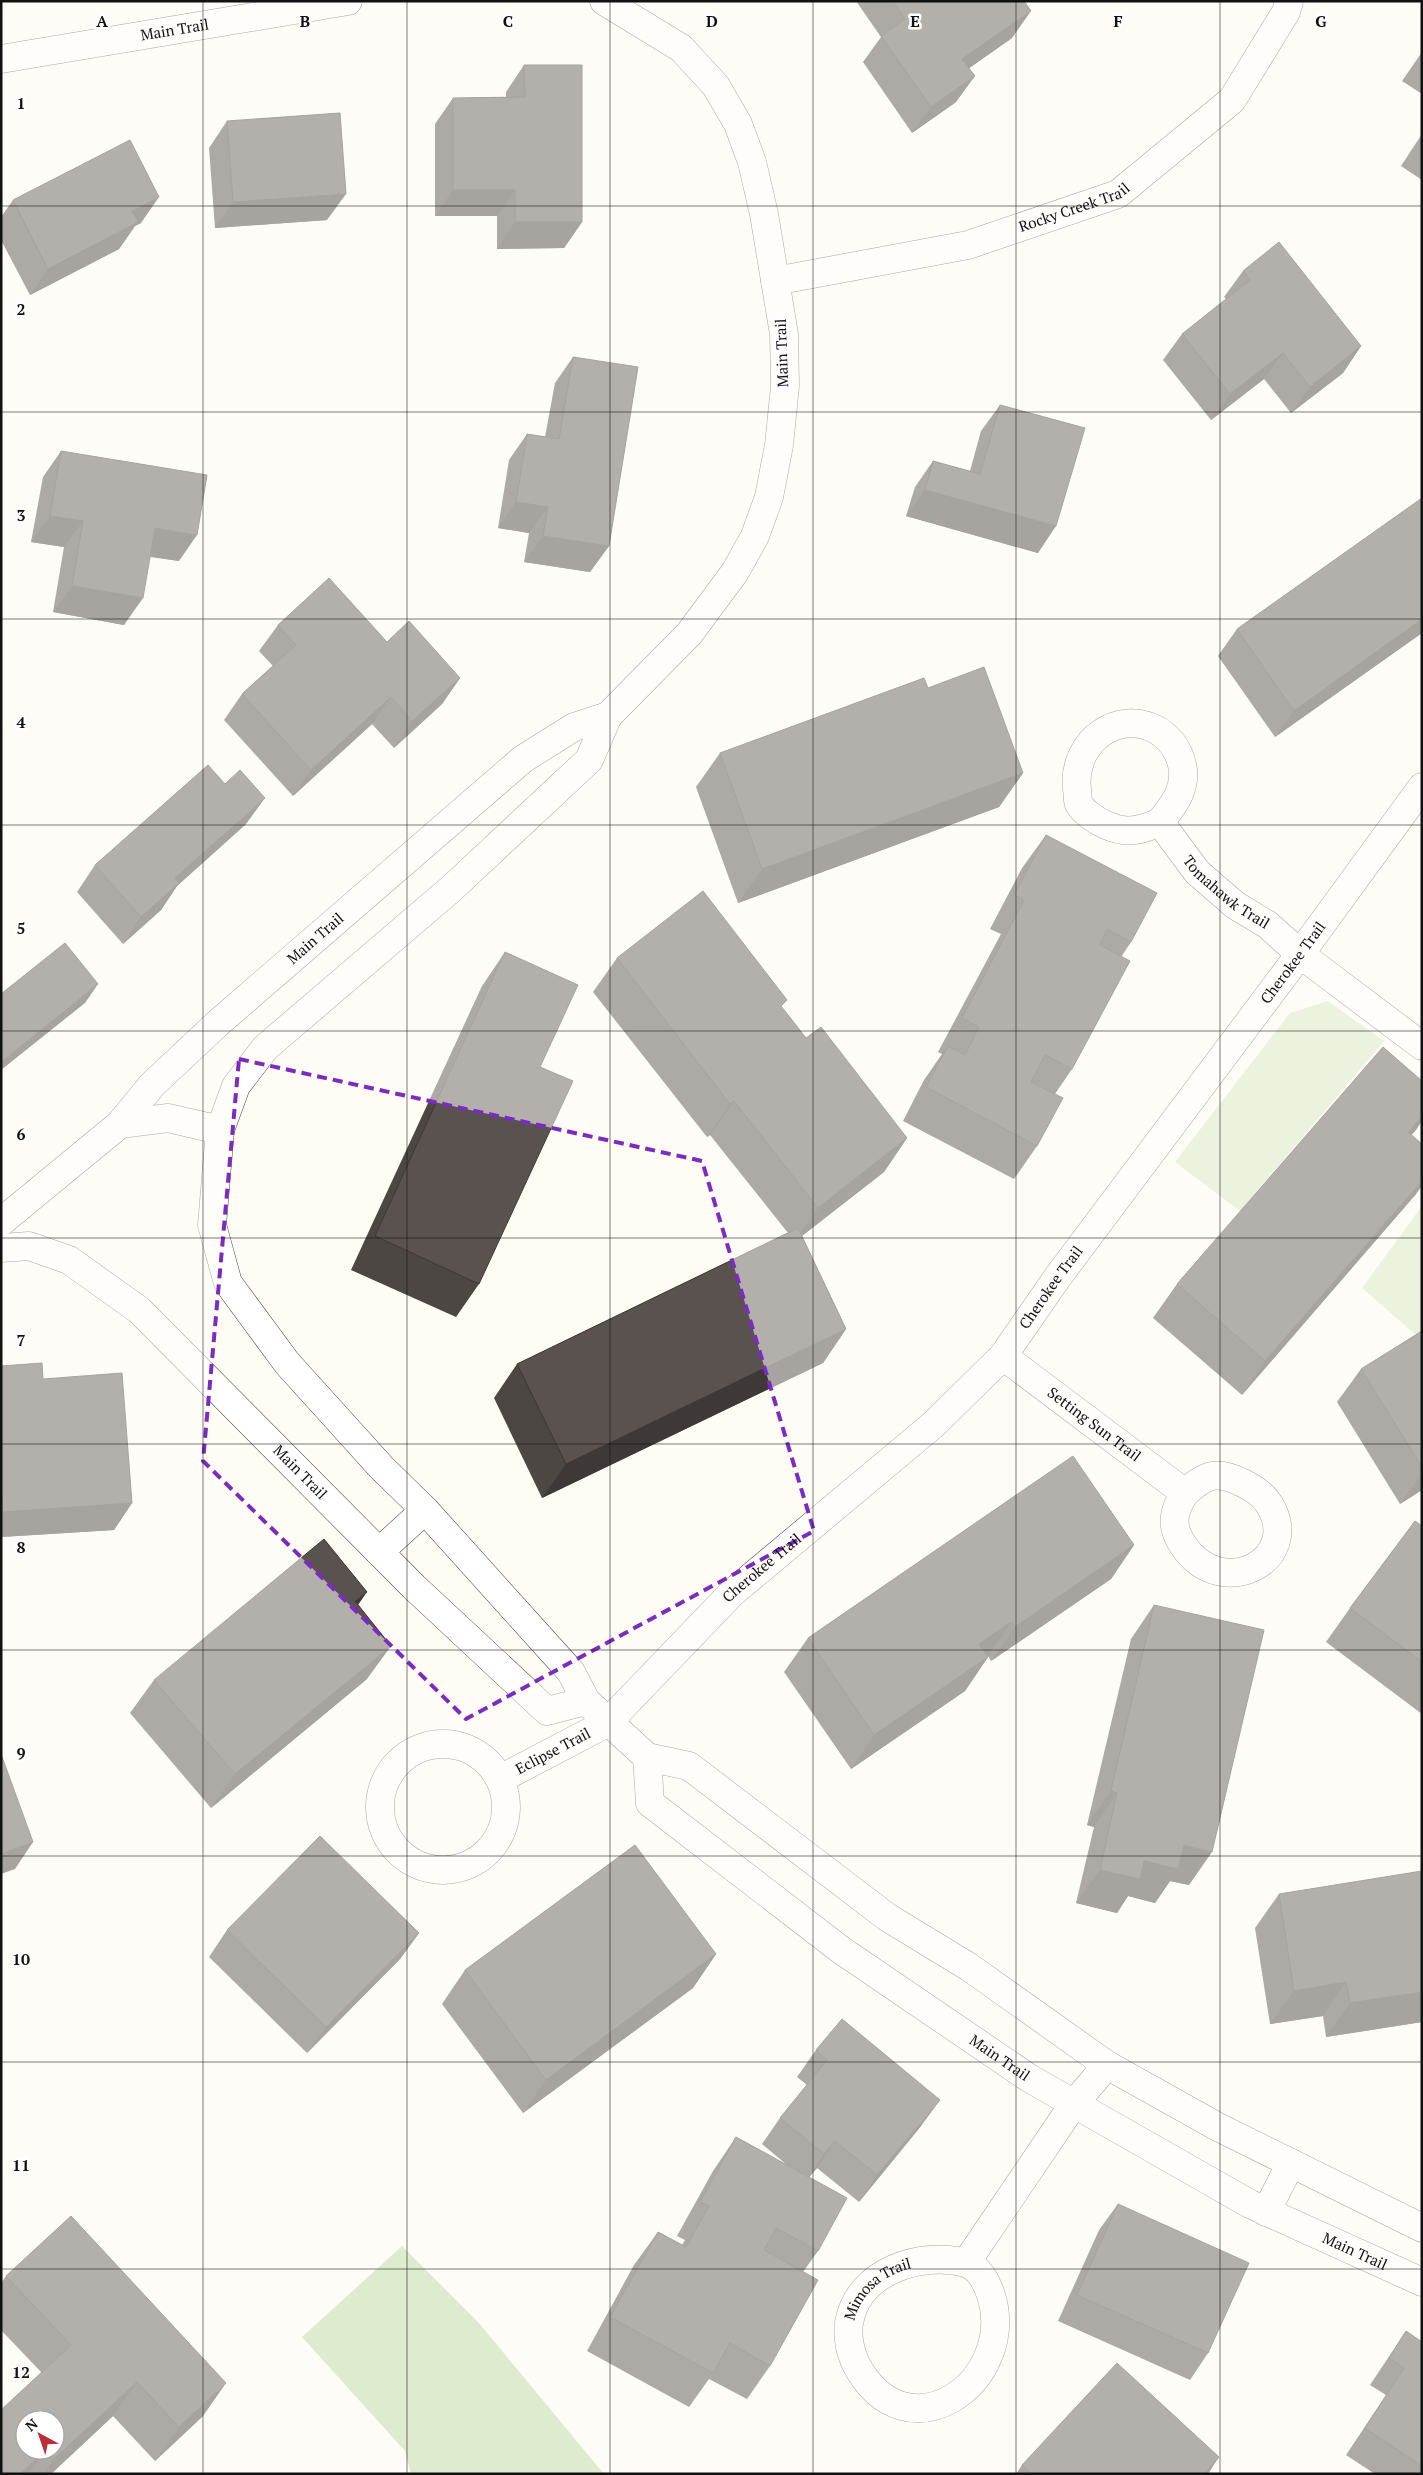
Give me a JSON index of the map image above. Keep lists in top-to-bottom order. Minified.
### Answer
{"streets":{"street":["Main Trail","Rocky Creek Trail","Tomahawk Trail","Cherokee Trail","Setting Sun Trail","Eclipse Trail","Mimosa Trail"]},"crossings":[["Main Trail","Rocky Creek Trail"],["Main Trail","Cherokee Trail"],["Main Trail","Eclipse Trail"],["Tomahawk Trail","Cherokee Trail"],["Cherokee Trail","Setting Sun Trail"],["Cherokee Trail","Eclipse Trail"]],"north":"top left","grid":{"columns":["A","B","C","D","E","F","G"],"rows":["1","2","3","4","5","6","7","8","9","10","11","12"]}}
